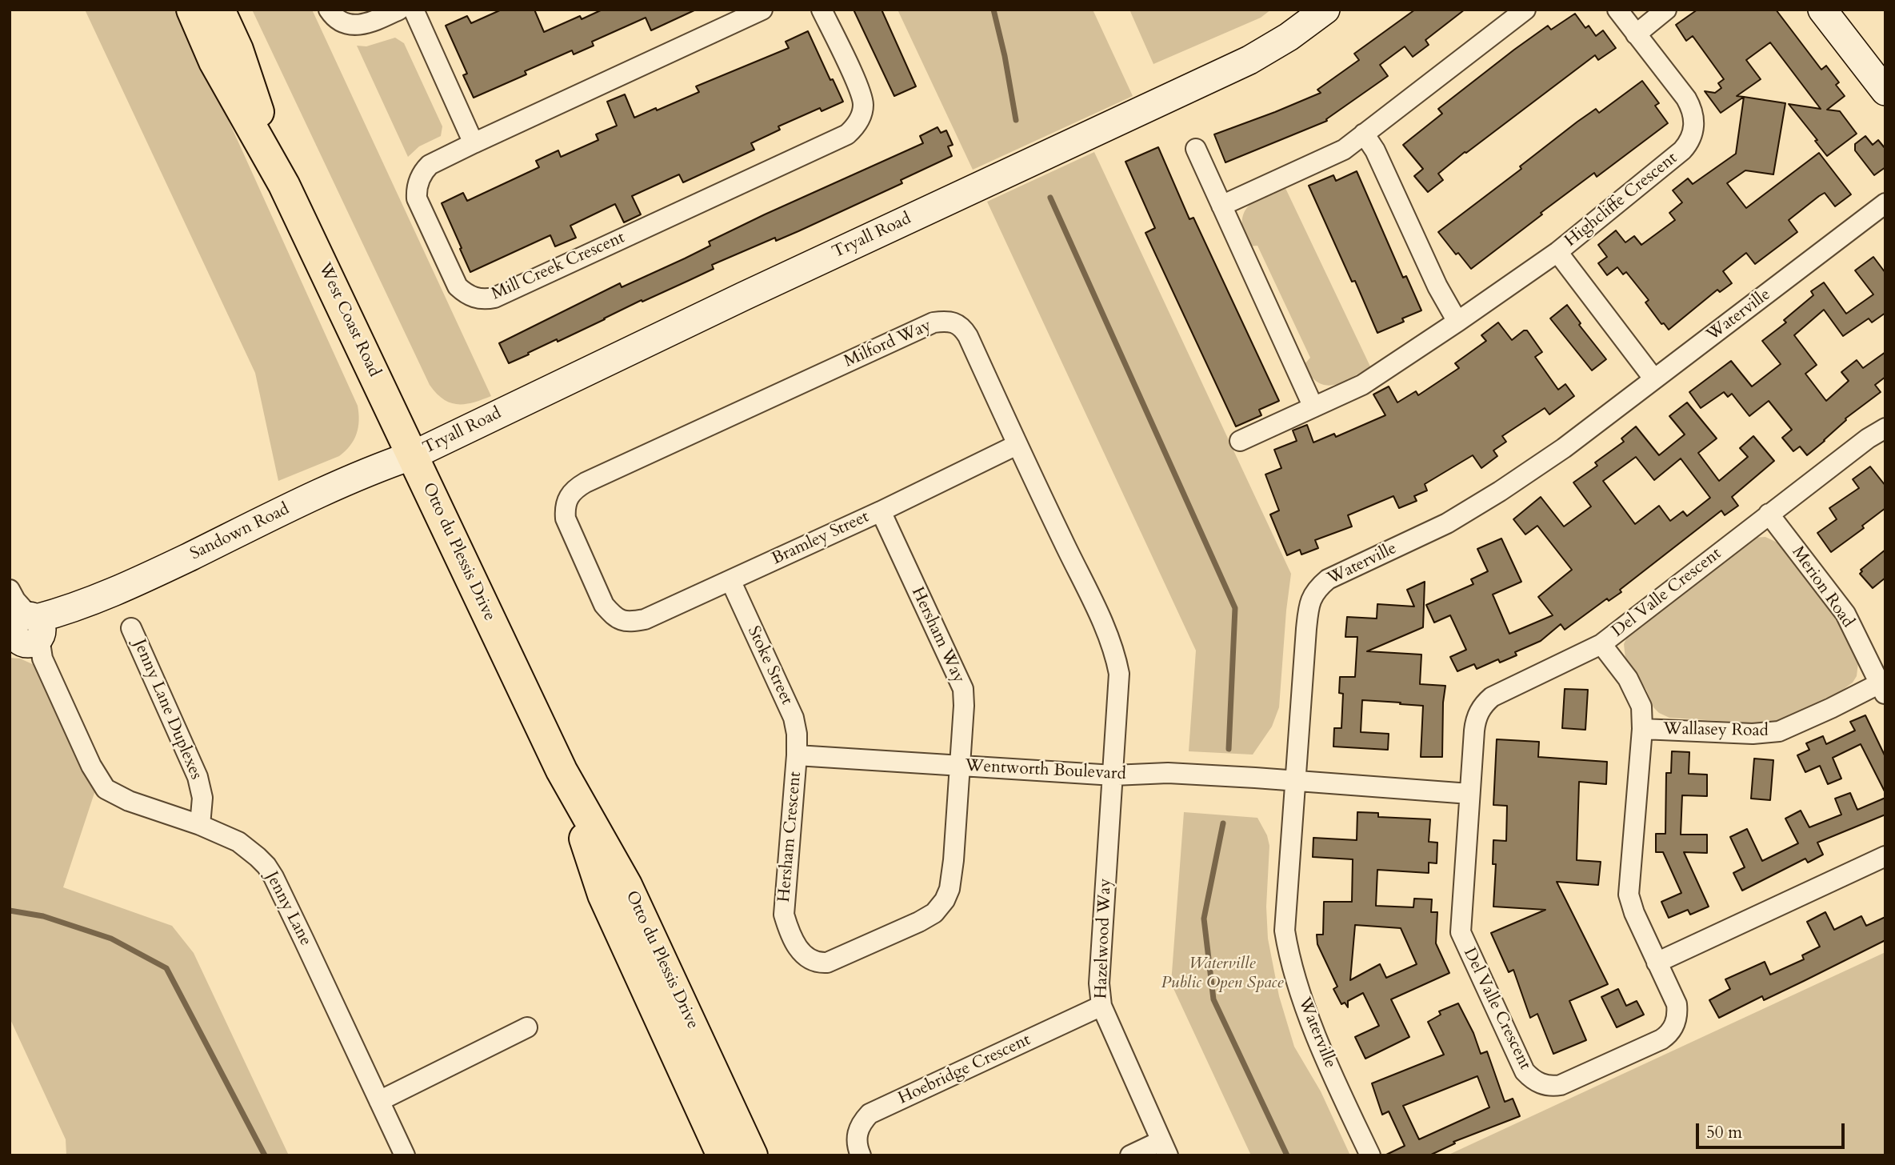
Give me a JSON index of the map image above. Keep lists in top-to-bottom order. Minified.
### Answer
{"streets":{"main road":["West Coast Road","Otto du Plessis Drive"],"street":["Highcliffe Crescent","Tryall Road","Mill Creek Crescent","Waterville","Milford Way","Sandown Road","Bramley Street","Merion Road","Del Valle Crescent","Hersham Way","Stoke Street","Jenny Lane Duplexes","Wallasey Road","Wentworth Boulevard","Hersham Crescent","Jenny Lane","Hazelwood Way","Hoebridge Crescent"]},"crossings":[["Highcliffe Crescent","Waterville"],["Tryall Road","West Coast Road"],["Tryall Road","Sandown Road"],["Tryall Road","Otto du Plessis Drive"],["Waterville","Wentworth Boulevard"],["West Coast Road","Sandown Road"],["West Coast Road","Otto du Plessis Drive"],["Milford Way","Bramley Street"],["Milford Way","Wentworth Boulevard"],["Milford Way","Hazelwood Way"],["Sandown Road","Otto du Plessis Drive"],["Sandown Road","Jenny Lane"],["Bramley Street","Hersham Way"],["Bramley Street","Stoke Street"],["Merion Road","Del Valle Crescent"],["Merion Road","Wallasey Road"],["Del Valle Crescent","Wallasey Road"],["Hersham Way","Wentworth Boulevard"],["Hersham Way","Hersham Crescent"],["Stoke Street","Wentworth Boulevard"],["Stoke Street","Hersham Crescent"],["Jenny Lane Duplexes","Jenny Lane"],["Wentworth Boulevard","Hersham Crescent"],["Wentworth Boulevard","Hazelwood Way"],["Hazelwood Way","Hoebridge Crescent"]],"parks":["Waterville Public Open Space"],"scale_bar":"50 m"}
